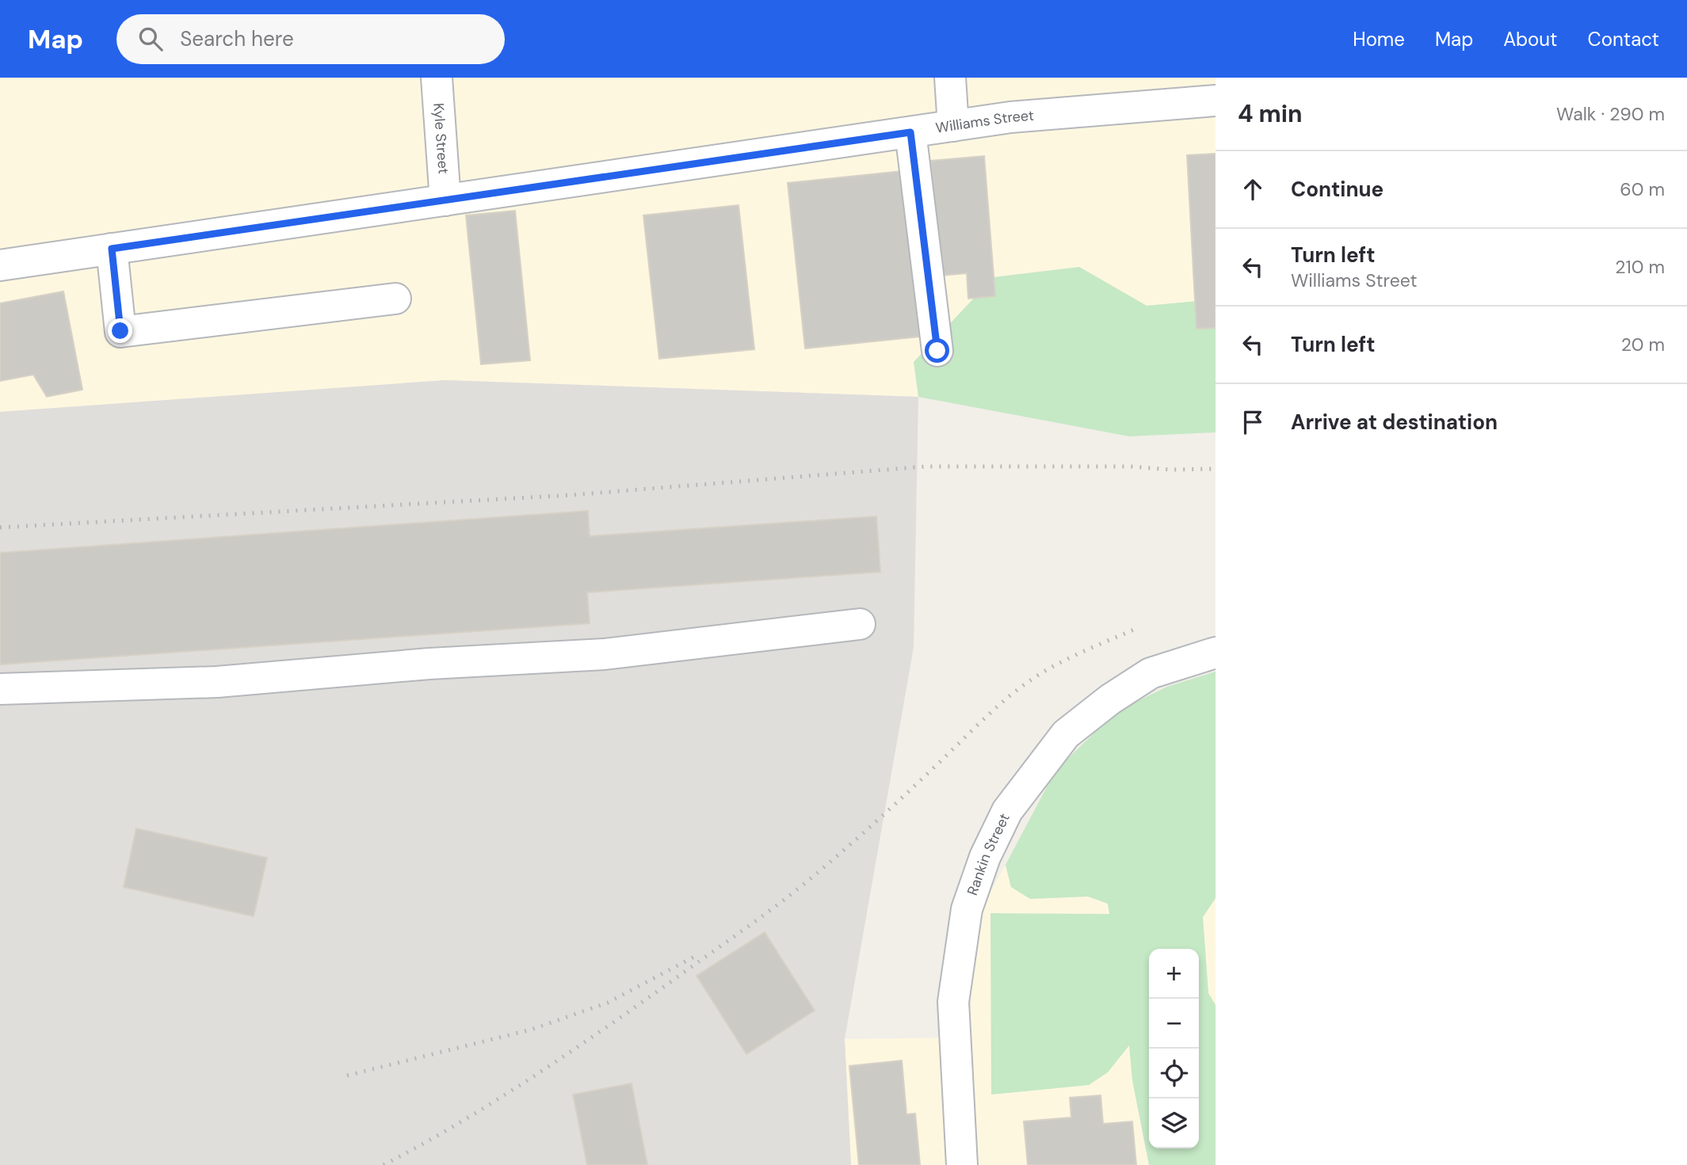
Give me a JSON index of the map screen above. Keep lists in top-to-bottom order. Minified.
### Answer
{"streets":{"street":["Williams Street","Kyle Street","Rankin Street"]},"crossings":[["Williams Street","Kyle Street"]],"page":{"header":"Map","search":"Search here","nav":["Home","Map","About","Contact"],"heading":["4 min","Walk · 290 m"],"list":[["Continue","60 m"],["Turn left","Williams Street","210 m"],["Turn left","20 m"],"Arrive at destination"],"map_buttons":["+","−"]}}
